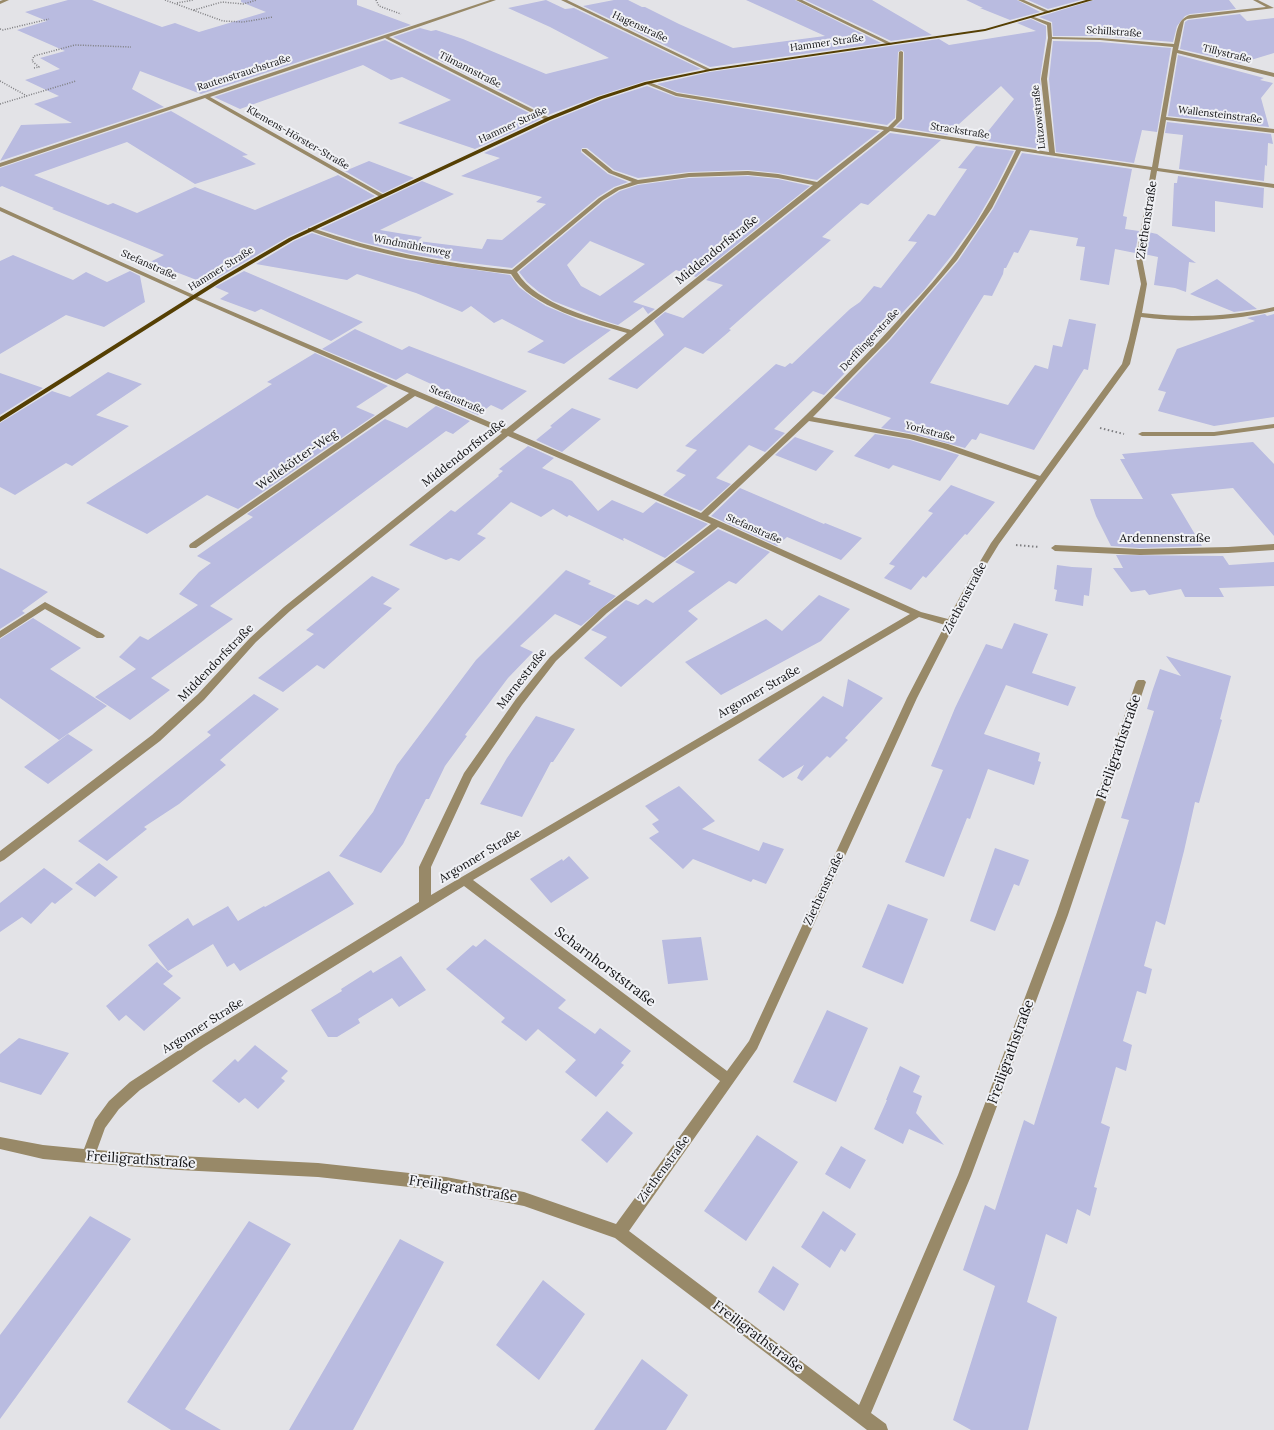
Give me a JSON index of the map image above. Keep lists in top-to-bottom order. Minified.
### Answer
{"streets":{"main road":["Hammer Straße"],"street":["Hagenstraße","Schillstraße","Tillystraße","Tilmannstraße","Rautenstrauchstraße","Wallensteinstraße","Lützowstraße","Strackstraße","Klemens-Hörster-Straße","Ziethenstraße","Windmühlenweg","Middendorfstraße","Stefanstraße","Derfflingerstraße","Yorkstraße","Wellekötter-Weg","Ardennenstraße","Marnestraße","Argonner Straße","Freiligrathstraße","Scharnhorststraße"]},"crossings":[["Hagenstraße","Hammer Straße"],["Schillstraße","Tillystraße"],["Schillstraße","Lützowstraße"],["Schillstraße","Ziethenstraße"],["Hammer Straße","Tilmannstraße"],["Hammer Straße","Strackstraße"],["Hammer Straße","Klemens-Hörster-Straße"],["Hammer Straße","Windmühlenweg"],["Hammer Straße","Stefanstraße"],["Tillystraße","Ziethenstraße"],["Tilmannstraße","Rautenstrauchstraße"],["Rautenstrauchstraße","Klemens-Hörster-Straße"],["Wallensteinstraße","Ziethenstraße"],["Lützowstraße","Strackstraße"],["Strackstraße","Ziethenstraße"],["Strackstraße","Middendorfstraße"],["Strackstraße","Derfflingerstraße"],["Ziethenstraße","Stefanstraße"],["Ziethenstraße","Yorkstraße"],["Ziethenstraße","Freiligrathstraße"],["Ziethenstraße","Scharnhorststraße"],["Middendorfstraße","Stefanstraße"],["Stefanstraße","Derfflingerstraße"],["Stefanstraße","Wellekötter-Weg"],["Stefanstraße","Marnestraße"],["Stefanstraße","Argonner Straße"],["Derfflingerstraße","Yorkstraße"],["Marnestraße","Argonner Straße"],["Argonner Straße","Freiligrathstraße"],["Argonner Straße","Scharnhorststraße"]]}
